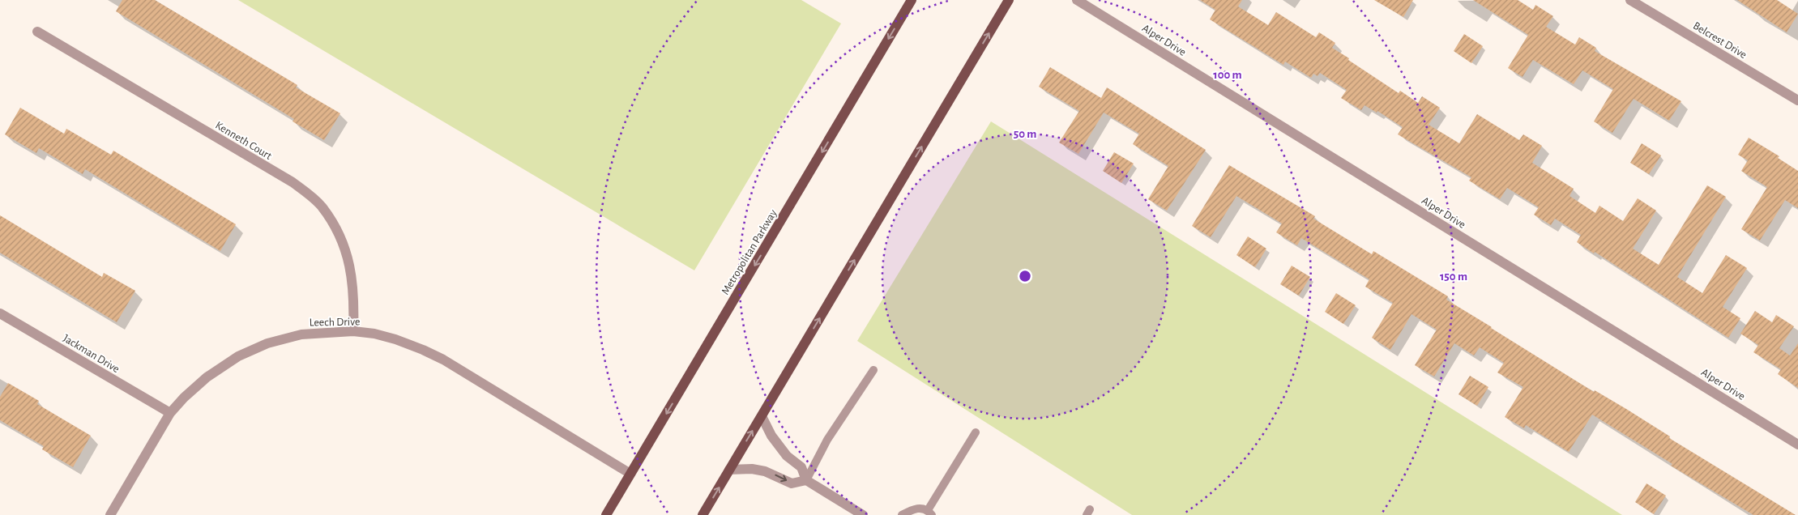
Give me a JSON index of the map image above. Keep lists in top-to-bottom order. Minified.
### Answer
{"streets":{"main road":["Metropolitan Parkway"],"street":["Alper Drive","Belcrest Drive","Kenneth Court","Leech Drive","Jackman Drive"]},"crossings":[["Kenneth Court","Leech Drive"],["Metropolitan Parkway","Leech Drive"],["Leech Drive","Jackman Drive"]],"rings":["100 m","50 m","150 m"]}
